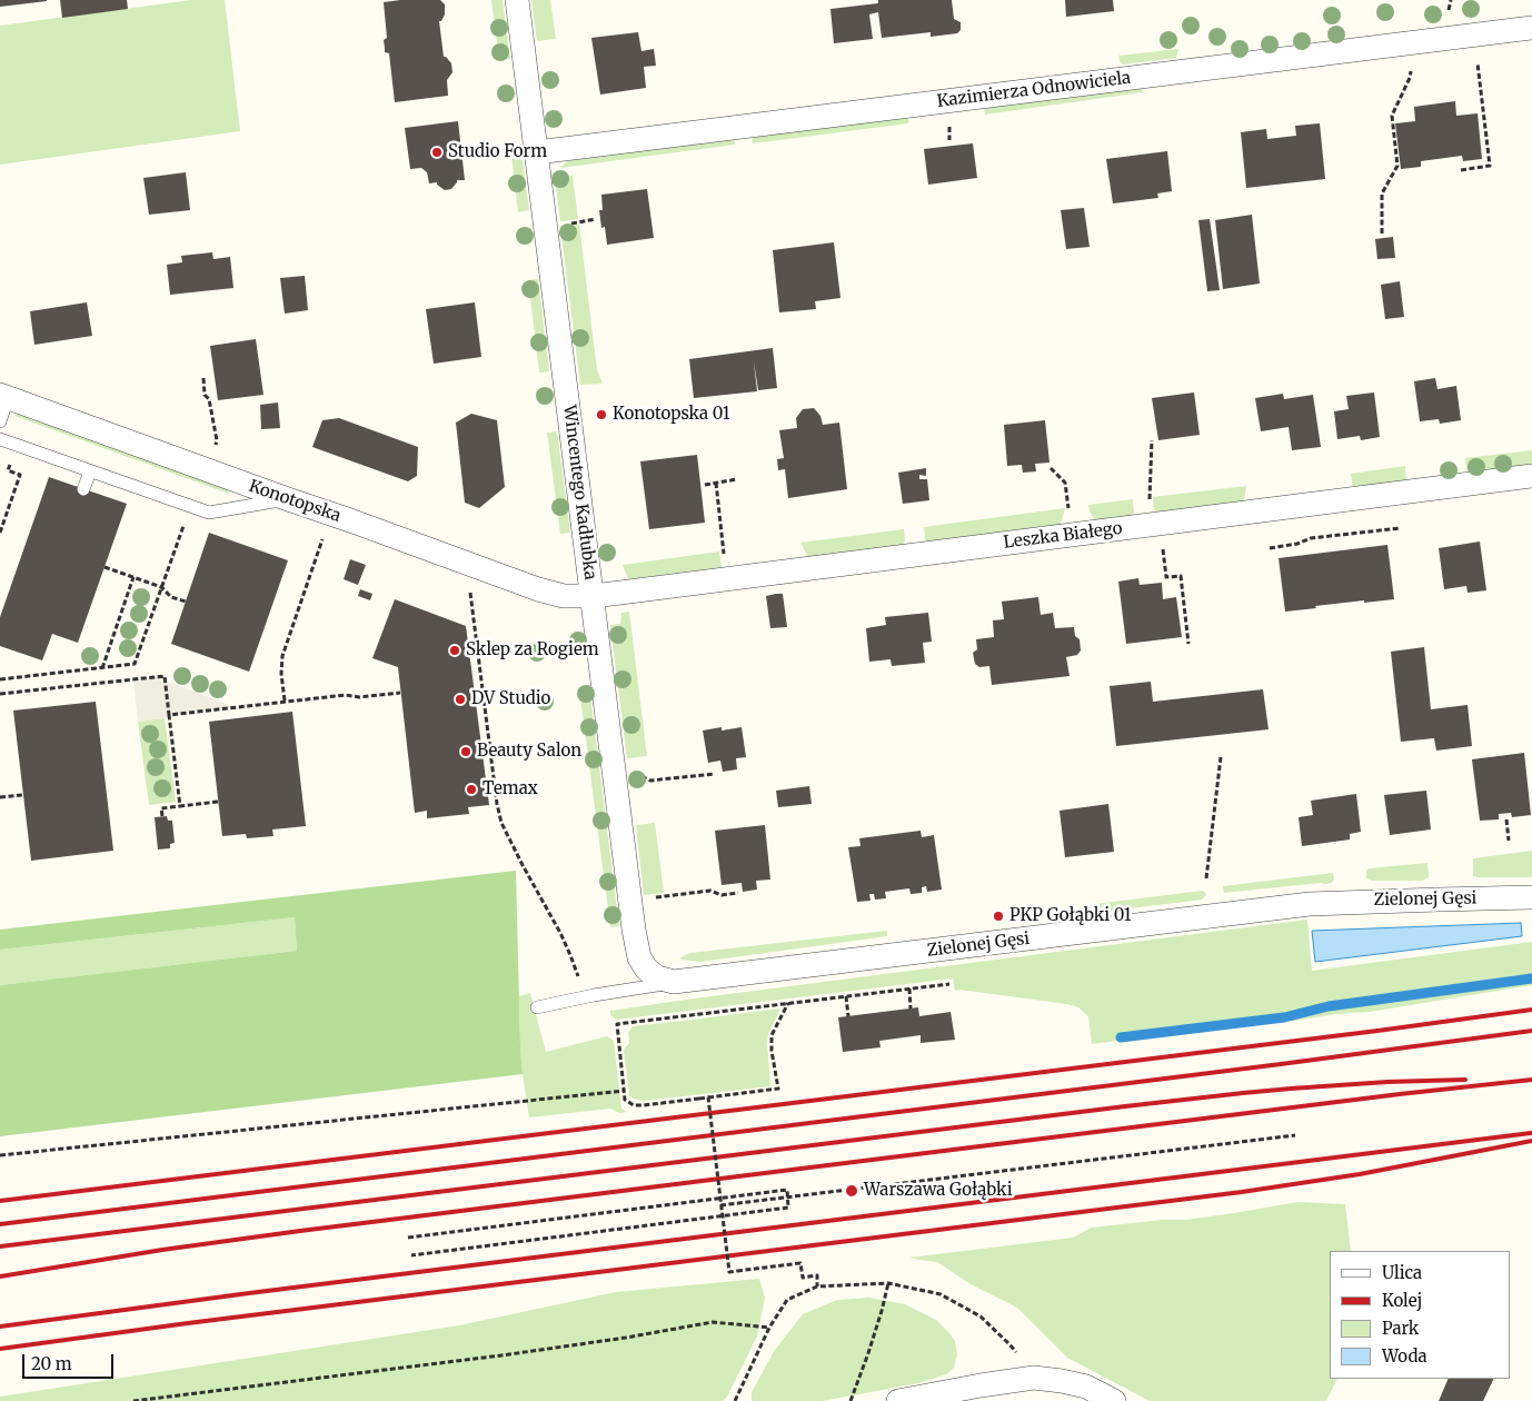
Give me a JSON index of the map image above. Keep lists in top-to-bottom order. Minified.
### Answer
{"streets":{"street":["Kazimierza Odnowiciela","Wincentego Kadłubka","Konotopska","Leszka Białego","Zielonej Gęsi"]},"crossings":[["Kazimierza Odnowiciela","Wincentego Kadłubka"],["Wincentego Kadłubka","Konotopska"],["Wincentego Kadłubka","Leszka Białego"],["Wincentego Kadłubka","Zielonej Gęsi"],["Konotopska","Leszka Białego"]],"places":["Studio Form","Konotopska 01","Sklep za Rogiem","DV Studio","Beauty Salon","Temax","PKP Gołąbki 01","Warszawa Gołąbki"],"legend":["Ulica","Kolej","Park","Woda"],"scale_bar":"20 m"}
